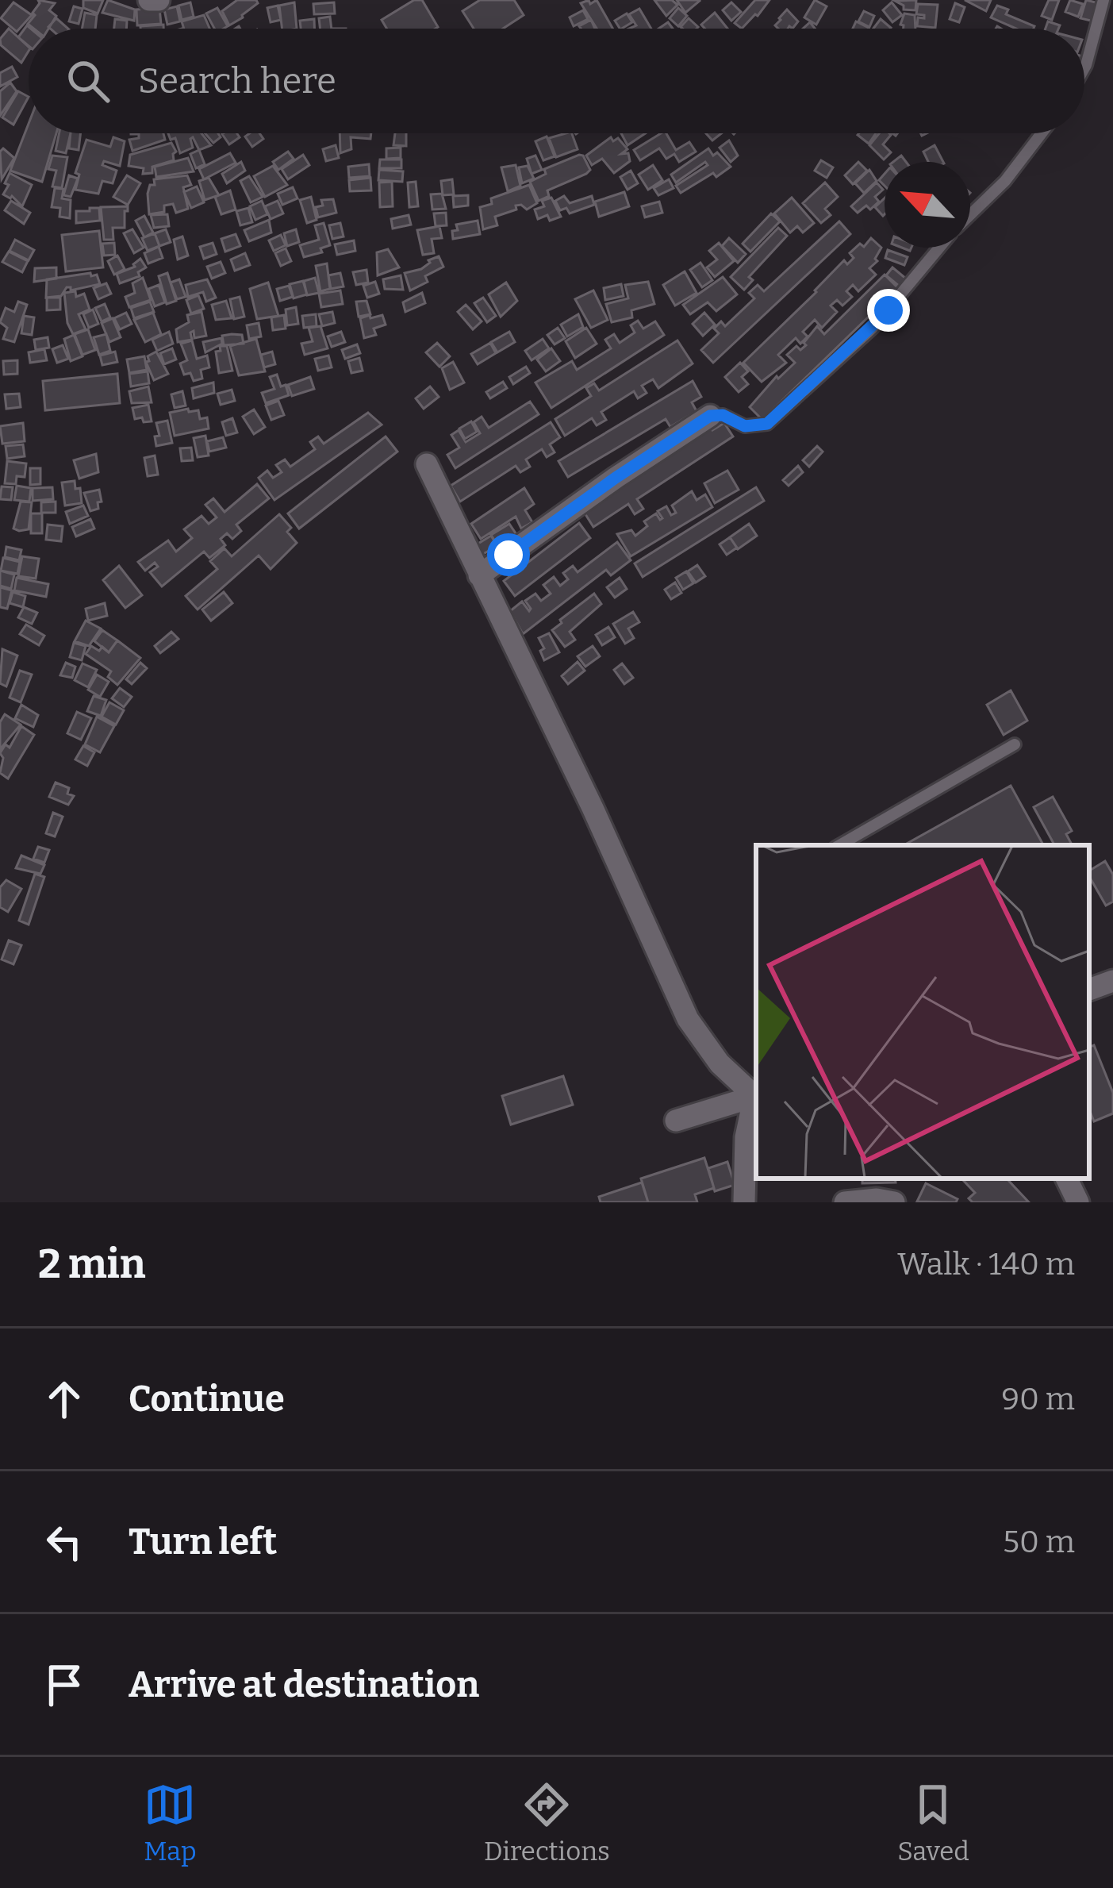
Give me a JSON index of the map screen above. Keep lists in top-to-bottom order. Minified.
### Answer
{"north":"top left","page":{"search":"Search here","heading":["2 min","Walk · 140 m"],"list":[["Continue","90 m"],["Turn left","50 m"],"Arrive at destination"],"nav":["Map","Directions","Saved"]}}
